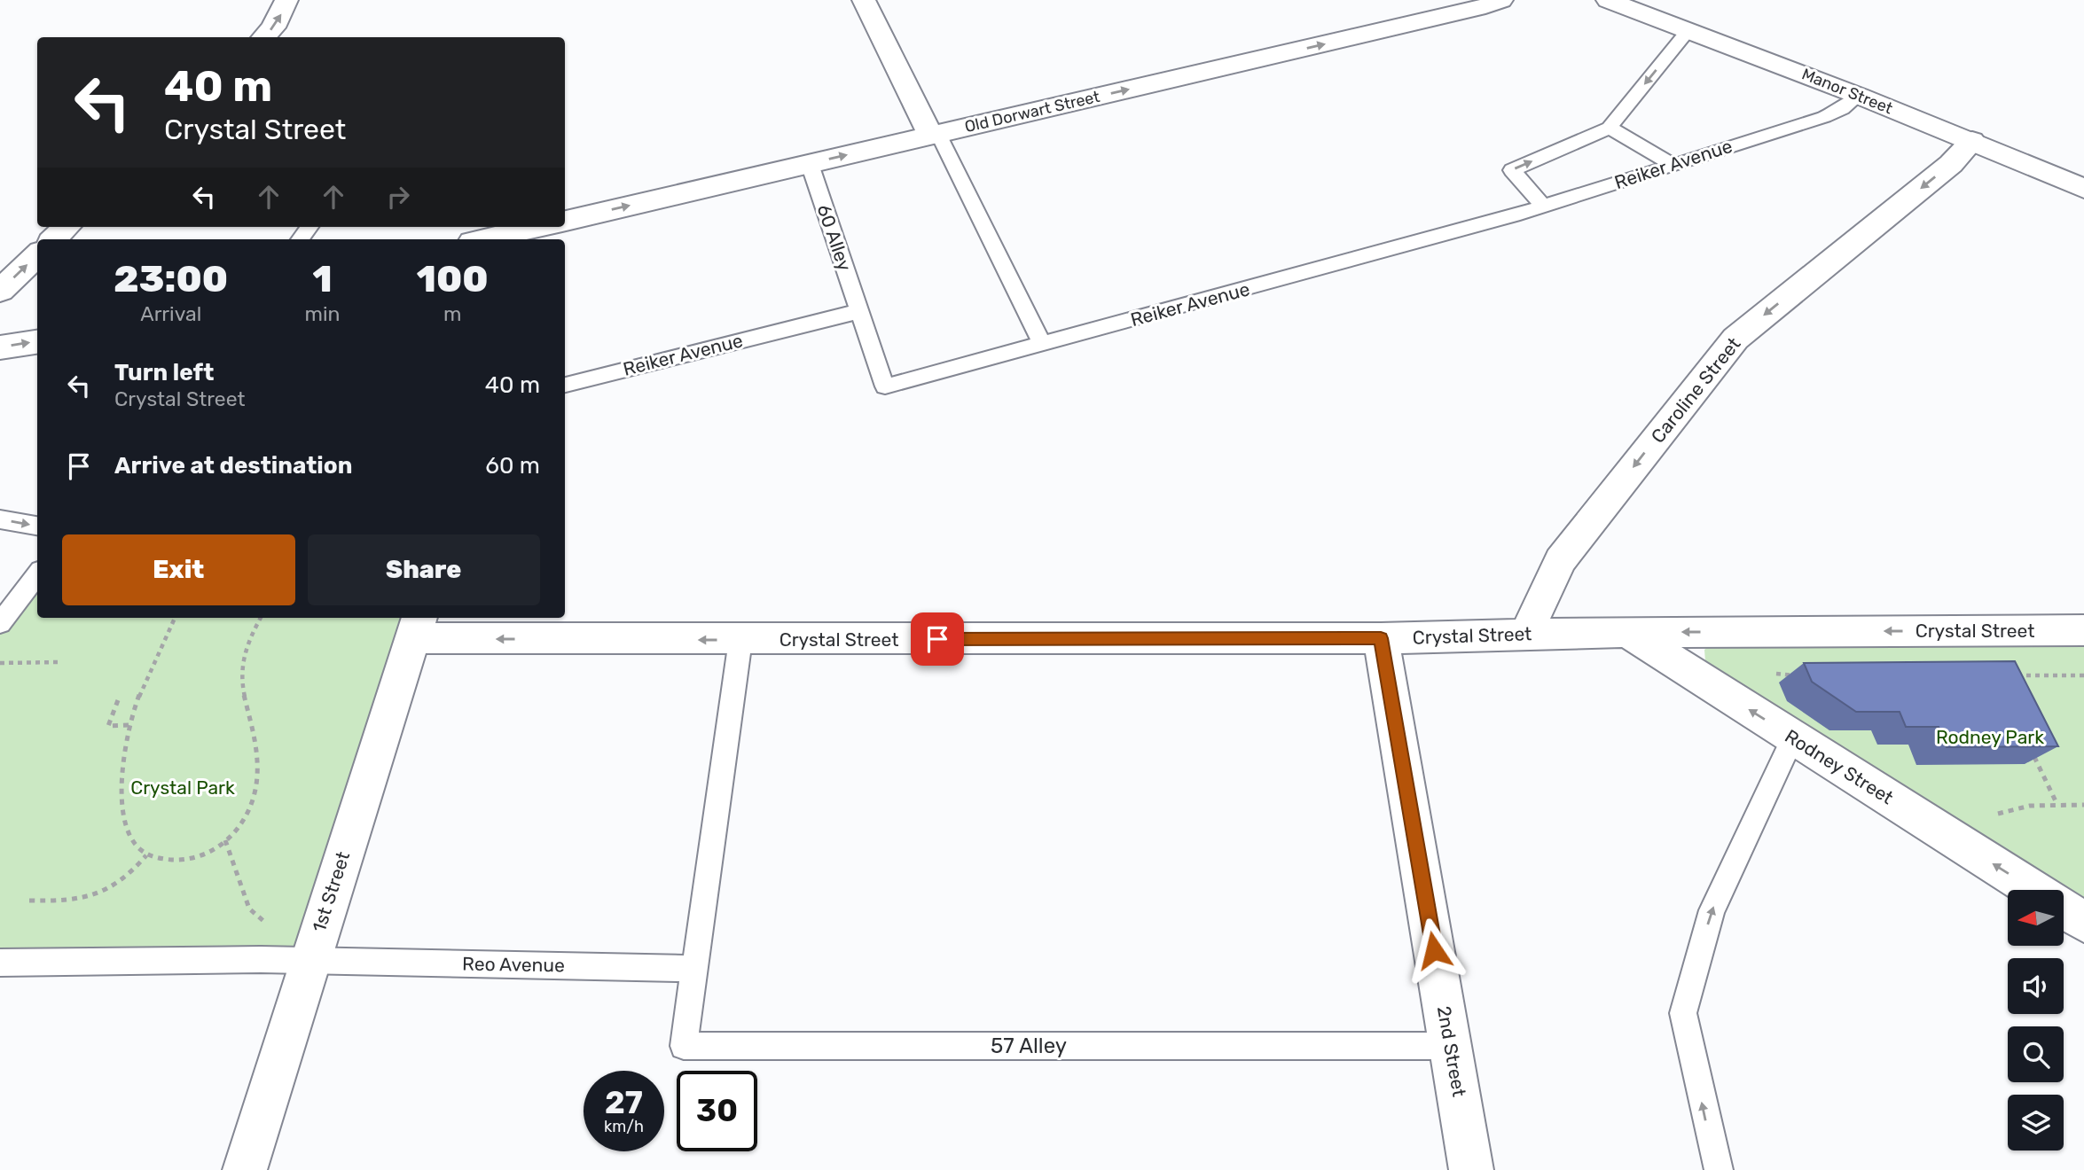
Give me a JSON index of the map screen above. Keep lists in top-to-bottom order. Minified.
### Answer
{"streets":{"street":["Manor Street","Old Dorwart Street","Caroline Street","Crystal Street","Rodney Street","1st Street","2nd Street"],"lane":["Reiker Avenue","60 Alley","Reo Avenue","57 Alley"]},"crossings":[["Manor Street","Reiker Avenue"],["Manor Street","Caroline Street"],["Old Dorwart Street","60 Alley"],["Reiker Avenue","60 Alley"],["Caroline Street","Crystal Street"],["Crystal Street","Rodney Street"],["Crystal Street","1st Street"],["Crystal Street","2nd Street"],["1st Street","Reo Avenue"],["Reo Avenue","57 Alley"],["57 Alley","2nd Street"]],"one_way":["Old Dorwart Street","Caroline Street","Crystal Street","Rodney Street"],"parks":["Rodney Park","Crystal Park"],"north":"left","page":{"turn":["40 m","Crystal Street"],"eta":["23:00","Arrival","1","min","100","m"],"list":[{"name":"Turn left","note":"Crystal Street","value":"40 m"},{"name":"Arrive at destination","value":"60 m"}],"buttons":["Exit","Share"],"speed":"27 km/h","limit":"30"}}
